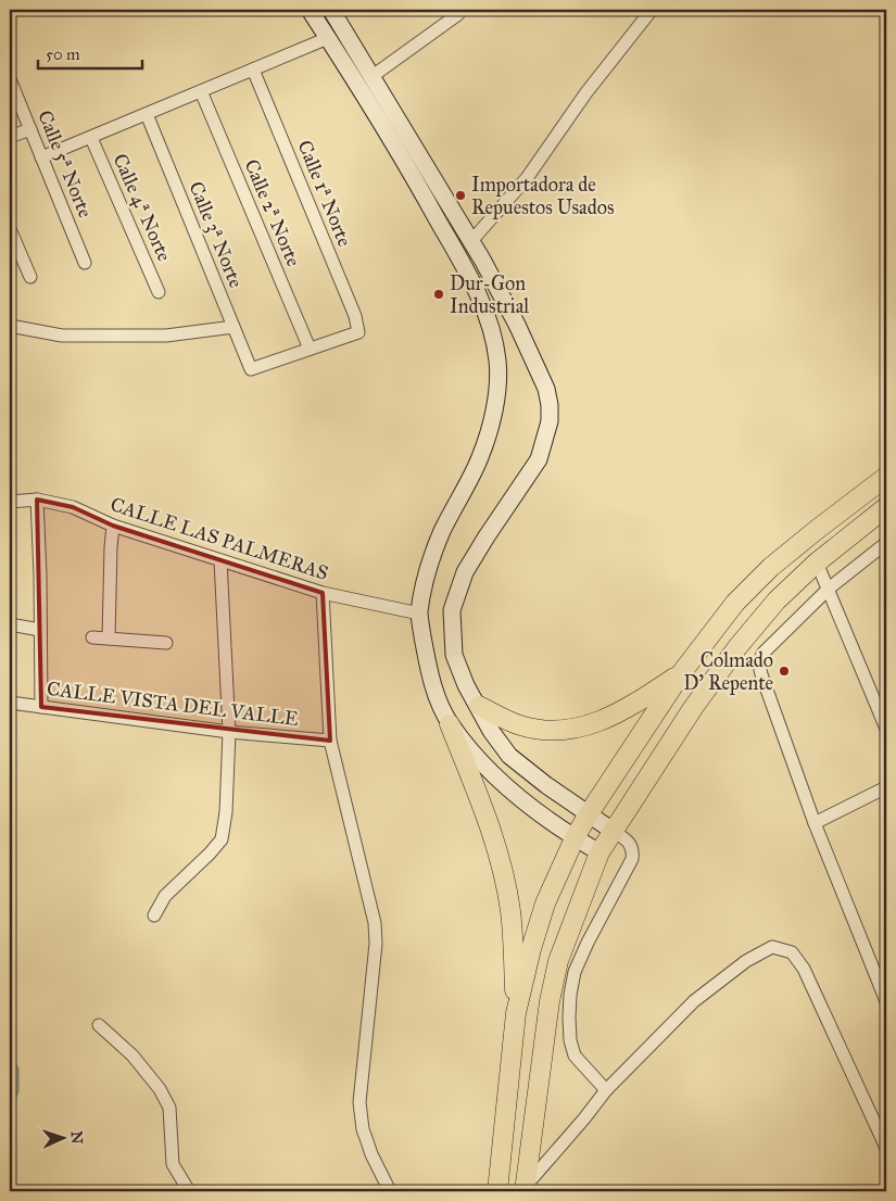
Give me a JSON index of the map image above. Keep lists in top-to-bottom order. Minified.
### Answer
{"streets":{"street":["Calle 5ª Norte","Calle 1ª Norte","Calle 4ª Norte","Calle 2ª Norte","Calle 3ª Norte","CALLE LAS PALMERAS","CALLE VISTA DEL VALLE"]},"crossings":[["Calle 1ª Norte","Calle 2ª Norte"],["Calle 1ª Norte","Calle 3ª Norte"],["Calle 2ª Norte","Calle 3ª Norte"]],"places":["Importadora de Repuestos Usados","Dur-Gon Industrial","Colmado D' Repente"],"scale_bar":"50 m","north":"right"}
